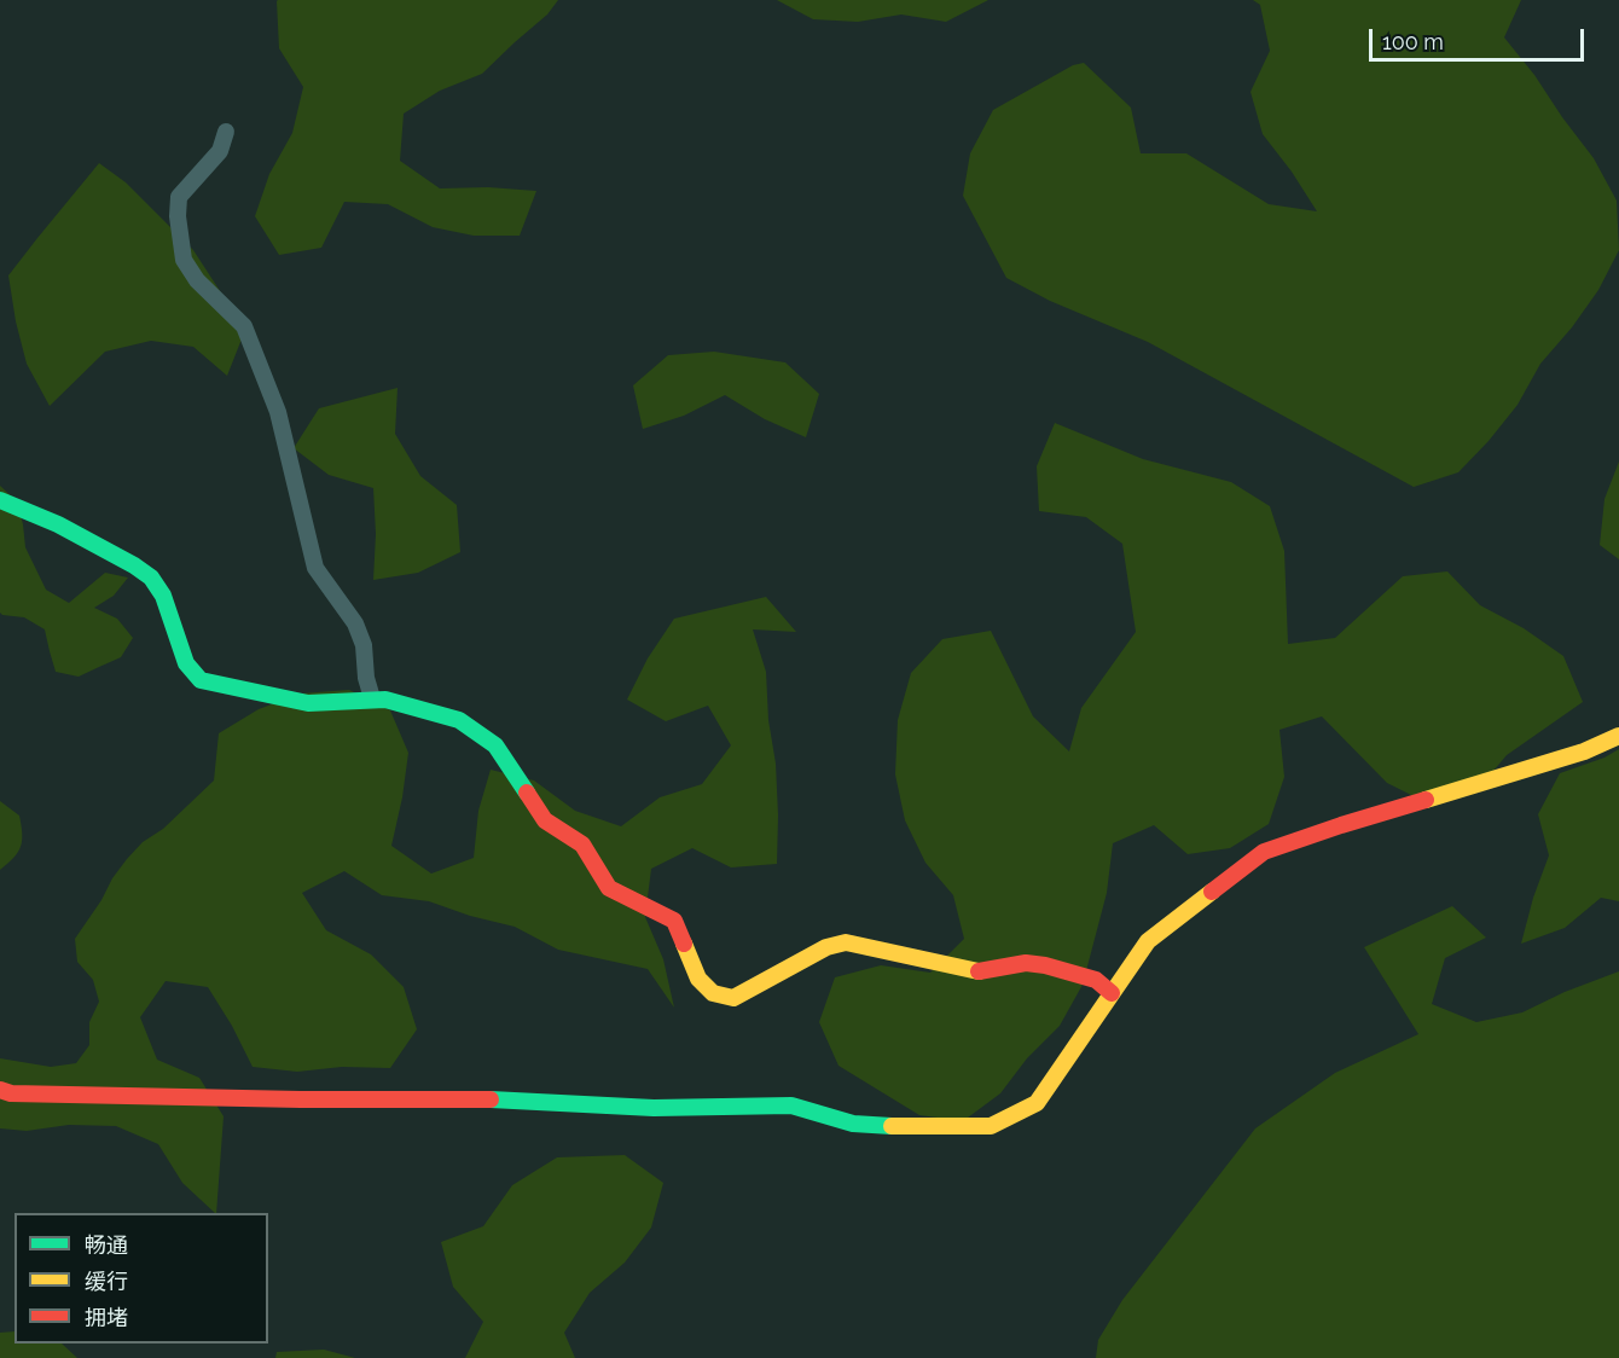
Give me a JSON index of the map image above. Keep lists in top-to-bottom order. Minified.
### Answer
{"legend":["畅通","缓行","拥堵"],"scale_bar":"100 m"}
